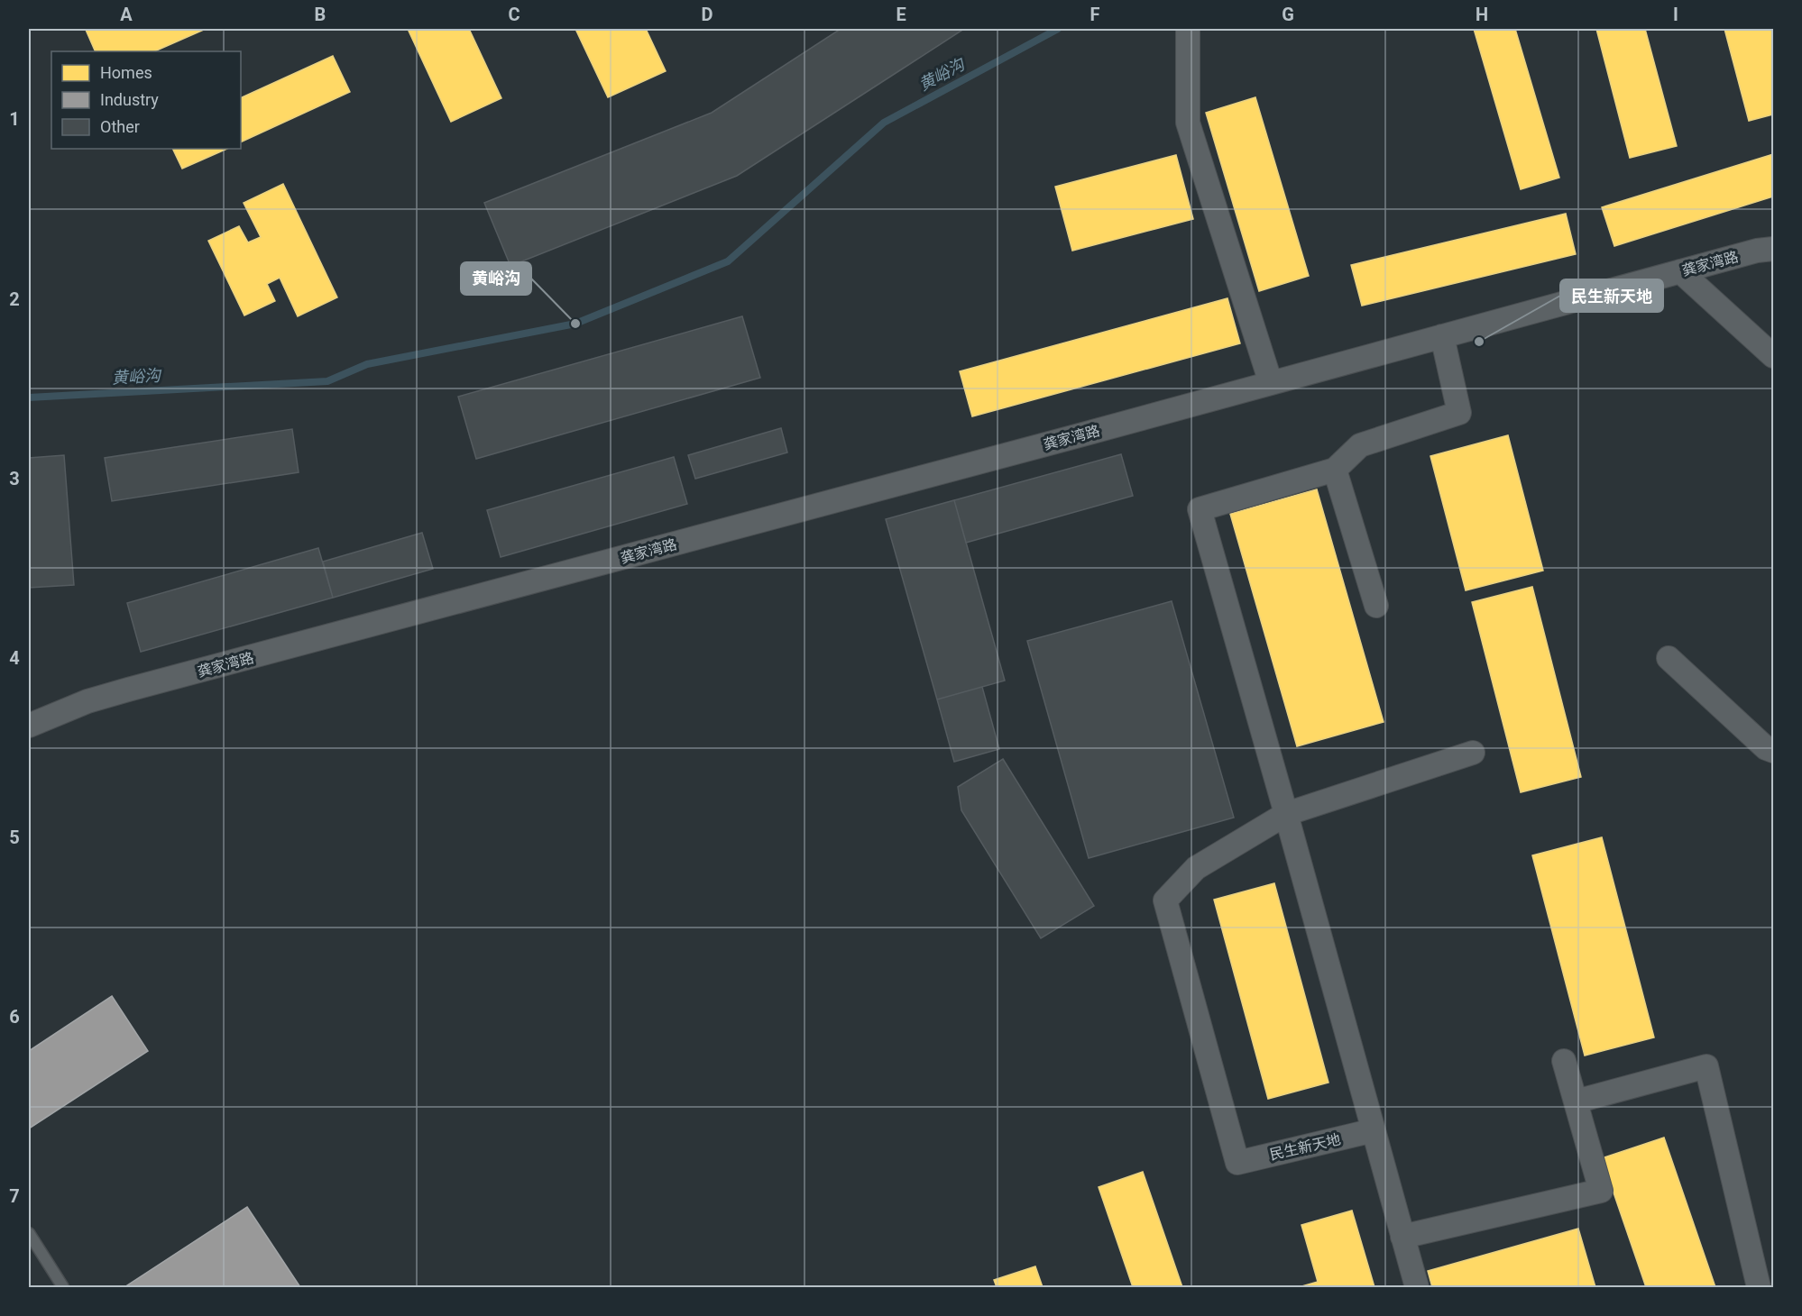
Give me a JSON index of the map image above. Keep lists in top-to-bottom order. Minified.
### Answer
{"streets":{"street":["龚家湾路","民生新天地"]},"water":["黄峪沟"],"places":["黄峪沟","民生新天地"],"legend":["Homes","Industry","Other"],"grid":{"columns":["A","B","C","D","E","F","G","H","I"],"rows":["1","2","3","4","5","6","7"]}}
